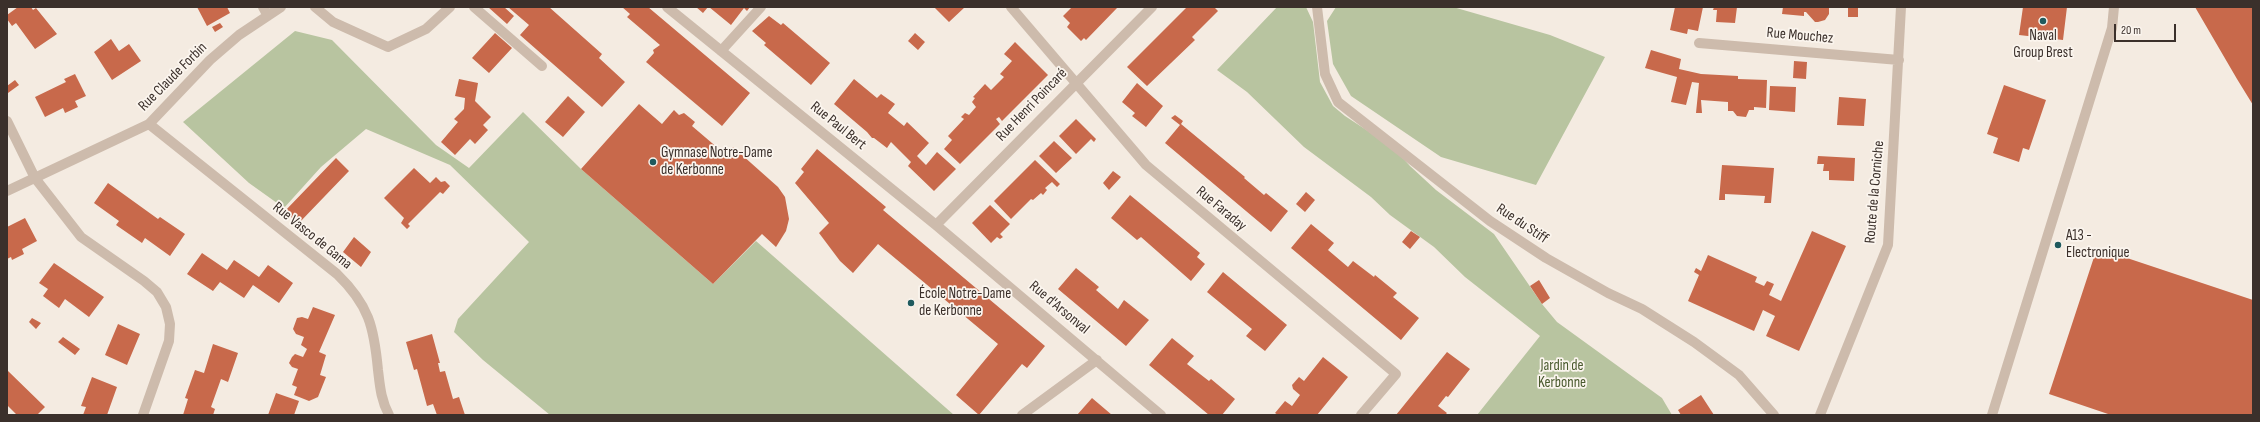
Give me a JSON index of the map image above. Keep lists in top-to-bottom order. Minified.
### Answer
{"streets":{"street":["Rue Mouchez","Rue Claude Forbin","Rue Henri Poincaré","Rue Paul Bert","Route de la Corniche","Rue Faraday","Rue du Stiff","Rue Vasco de Gama","Rue d'Arsonval"]},"crossings":[["Rue Mouchez","Route de la Corniche"],["Rue Claude Forbin","Rue Vasco de Gama"],["Rue Henri Poincaré","Rue Paul Bert"],["Rue Henri Poincaré","Rue Faraday"],["Rue Henri Poincaré","Rue d'Arsonval"],["Rue Paul Bert","Rue d'Arsonval"]],"parks":["Jardin de Kerbonne"],"places":["Naval Group Brest","Gymnase Notre-Dame de Kerbonne","A13 - Electronique","École Notre-Dame de Kerbonne"],"scale_bar":"20 m"}
